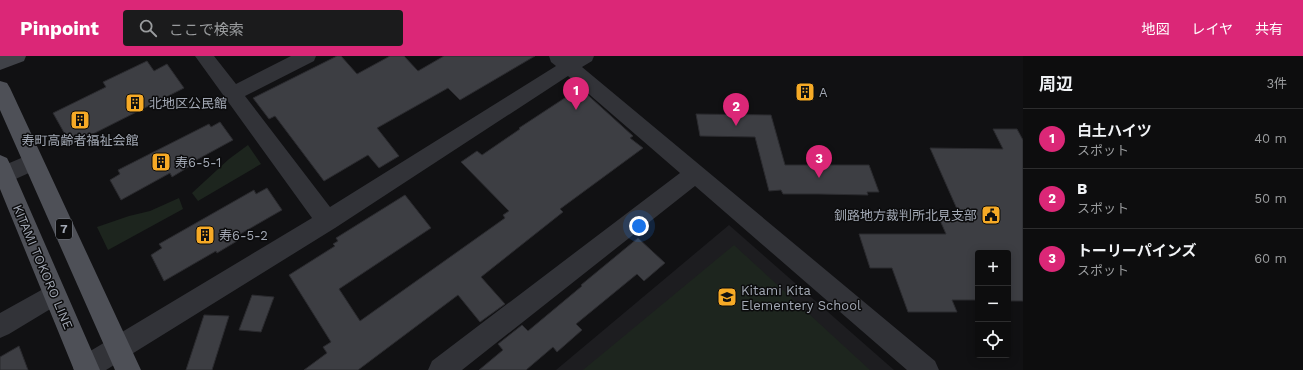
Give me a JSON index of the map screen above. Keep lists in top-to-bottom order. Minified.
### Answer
{"streets":{"main road":["7","KITAMI TOKORO LINE"]},"places":{"building":["A","北地区公民館","寿町高齢者福祉会館","寿6-5-1","寿6-5-2"],"public building":["釧路地方裁判所北見支部"],"school or university":["Kitami Kita Elementery School"]},"page":{"header":"Pinpoint","search":"ここで検索","nav":["地図","レイヤ","共有"],"heading":["周辺","3件"],"pins":["1","2","3"],"list":[{"mark":"1","name":"白土ハイツ","note":"スポット","value":"40 m"},{"mark":"2","name":"B","note":"スポット","value":"50 m"},{"mark":"3","name":"トーリーパインズ","note":"スポット","value":"60 m"}],"map_buttons":["+","−"]}}
